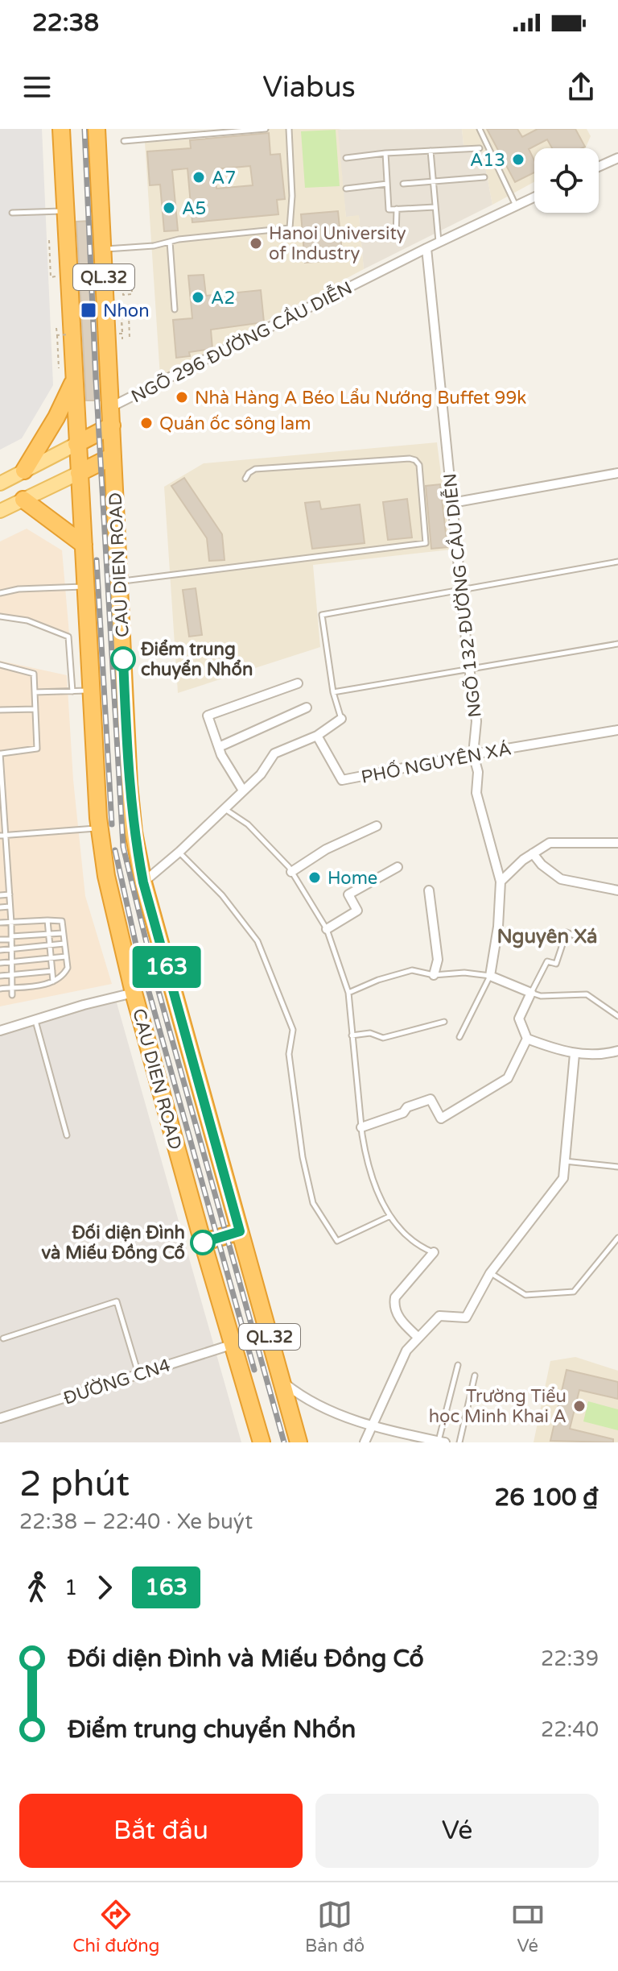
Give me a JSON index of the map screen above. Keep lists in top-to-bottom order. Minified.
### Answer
{"streets":{"highway":["QL.32","CAU DIEN ROAD"],"street":["NGÕ 296 ĐƯỜNG CẦU DIỄN","NGÕ 132 ĐƯỜNG CẦU DIỄN","PHỐ NGUYÊN XÁ","ĐƯỜNG CN4"]},"crossings":[["NGÕ 296 ĐƯỜNG CẦU DIỄN","CAU DIEN ROAD"],["NGÕ 296 ĐƯỜNG CẦU DIỄN","NGÕ 132 ĐƯỜNG CẦU DIỄN"],["CAU DIEN ROAD","ĐƯỜNG CN4"],["NGÕ 132 ĐƯỜNG CẦU DIỄN","PHỐ NGUYÊN XÁ"]],"districts":["Nguyên Xá"],"places":{"other":["A13","A7","A5","Hanoi University of Industry","A2","Nhà Hàng A Béo Lẩu Nướng Buffet 99k","Quán ốc sông lam","Điểm trung chuyển Nhổn","Home","Đối diện Đình và Miếu Đồng Cổ","Trường Tiểu học Minh Khai A"],"transit":["Nhon"]},"lines":["bus line 163"],"page":{"status":"22:38","header":"Viabus","on_map":"163","heading":["2 phút","22:38 – 22:40 · Xe buýt","26 100 ₫"],"legs":["1","163"],"list":[{"name":"Đối diện Đình và Miếu Đồng Cổ","value":"22:39"},{"name":"Điểm trung chuyển Nhổn","value":"22:40"}],"buttons":["Bắt đầu","Vé"],"tabs":["Chỉ đường","Bản đồ","Vé"]}}
